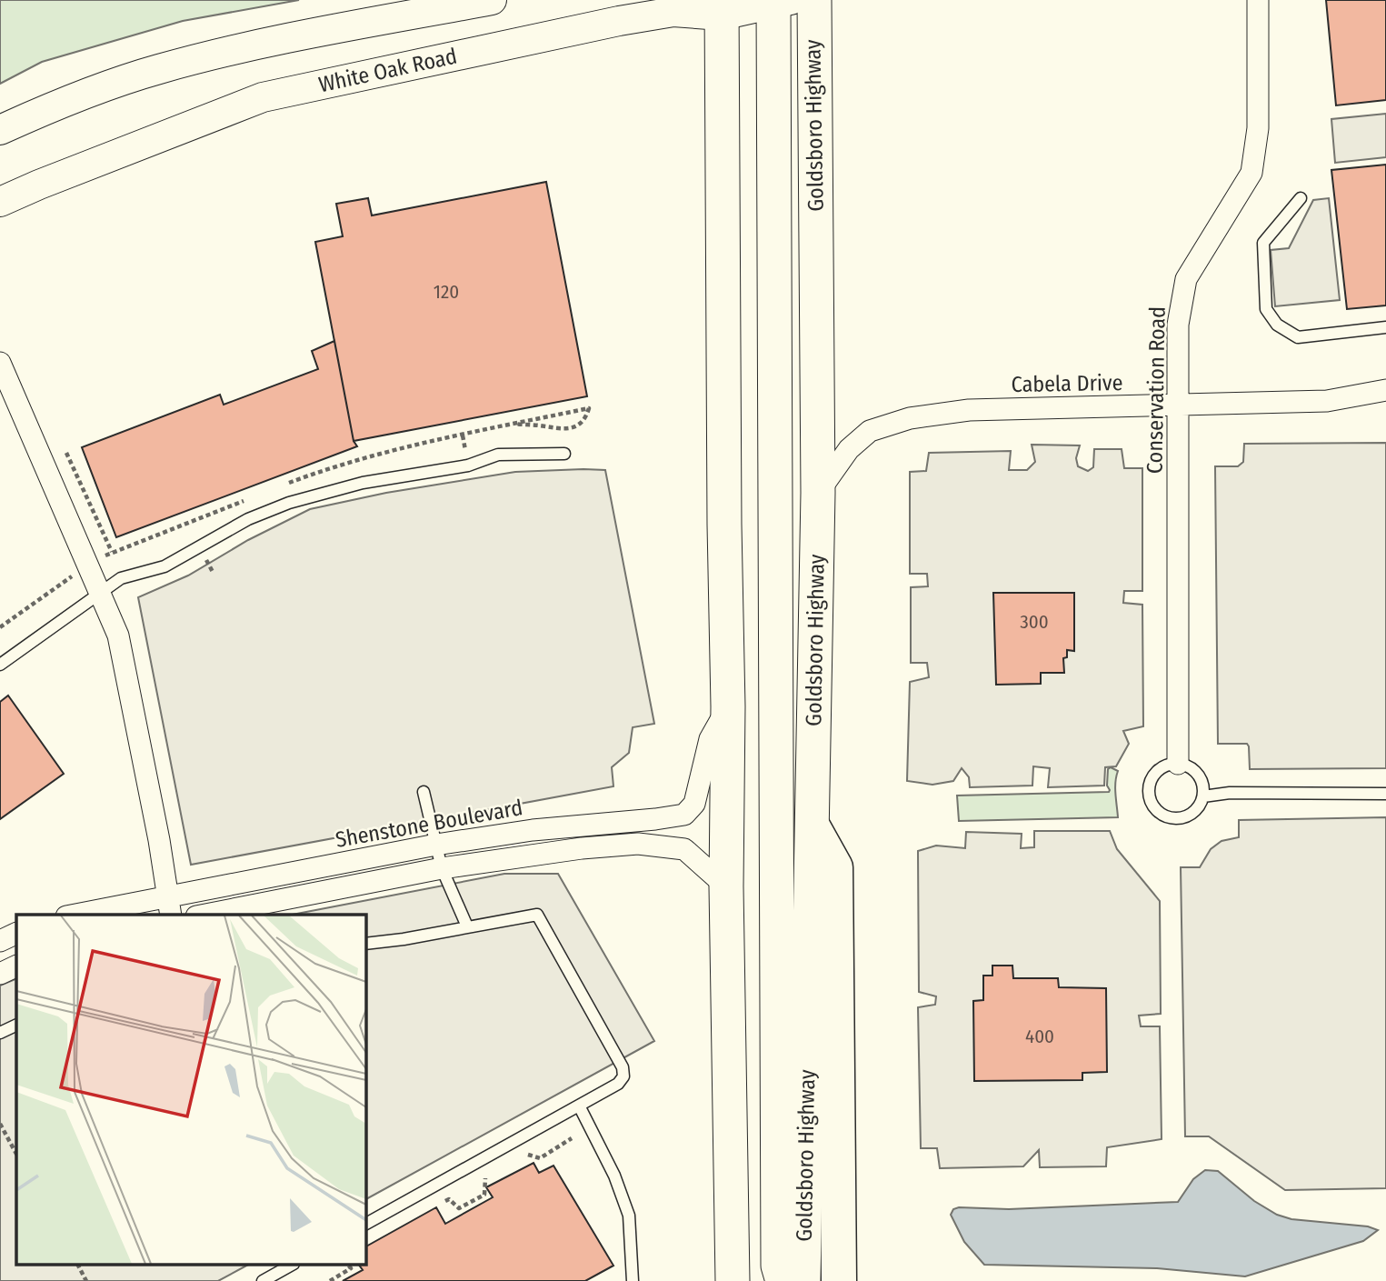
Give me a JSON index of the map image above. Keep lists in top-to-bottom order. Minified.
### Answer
{"streets":{"main road":["White Oak Road","Goldsboro Highway"],"street":["Cabela Drive","Conservation Road","Shenstone Boulevard"]},"crossings":[["Goldsboro Highway","Cabela Drive"],["Cabela Drive","Conservation Road"]],"house_numbers":["120","300","400"]}
